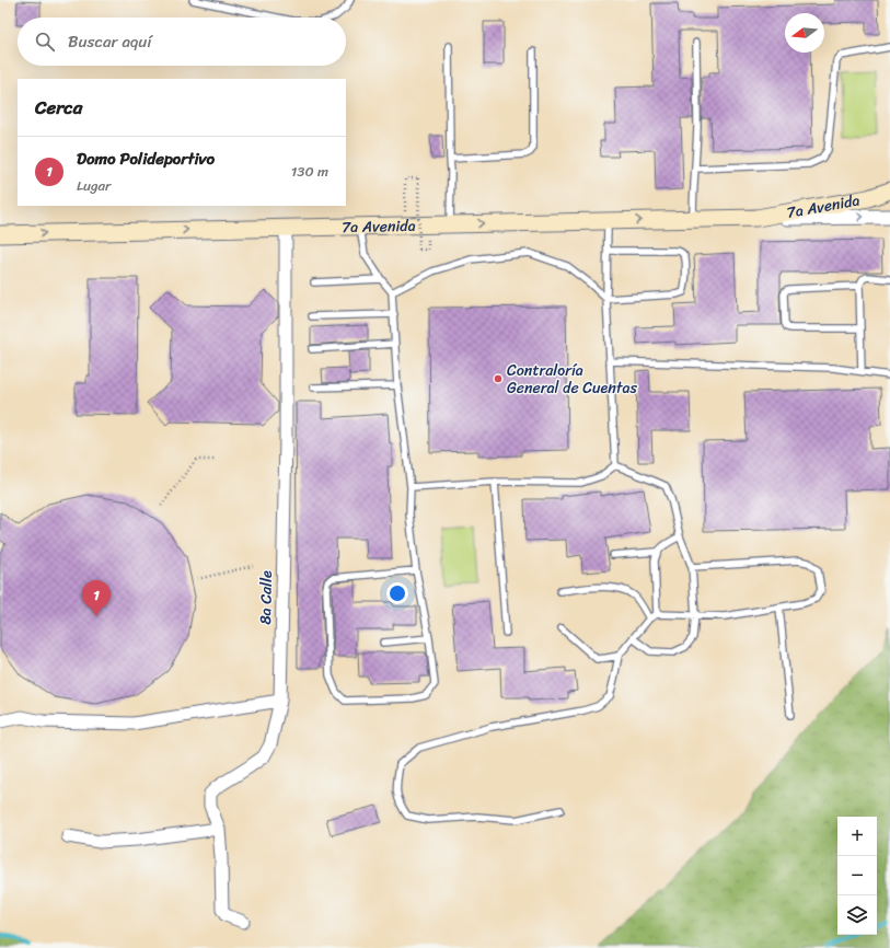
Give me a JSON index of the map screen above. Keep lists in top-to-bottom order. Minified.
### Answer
{"streets":{"main road":["7a Avenida"],"street":["8a Calle"]},"crossings":[["7a Avenida","8a Calle"]],"one_way":["7a Avenida"],"places":["Contraloría General de Cuentas"],"north":"left","page":{"search":"Buscar aquí","heading":"Cerca","list":[{"mark":"1","name":"Domo Polideportivo","note":"Lugar","value":"130 m"}],"pins":"1","map_buttons":["+","−"]}}
